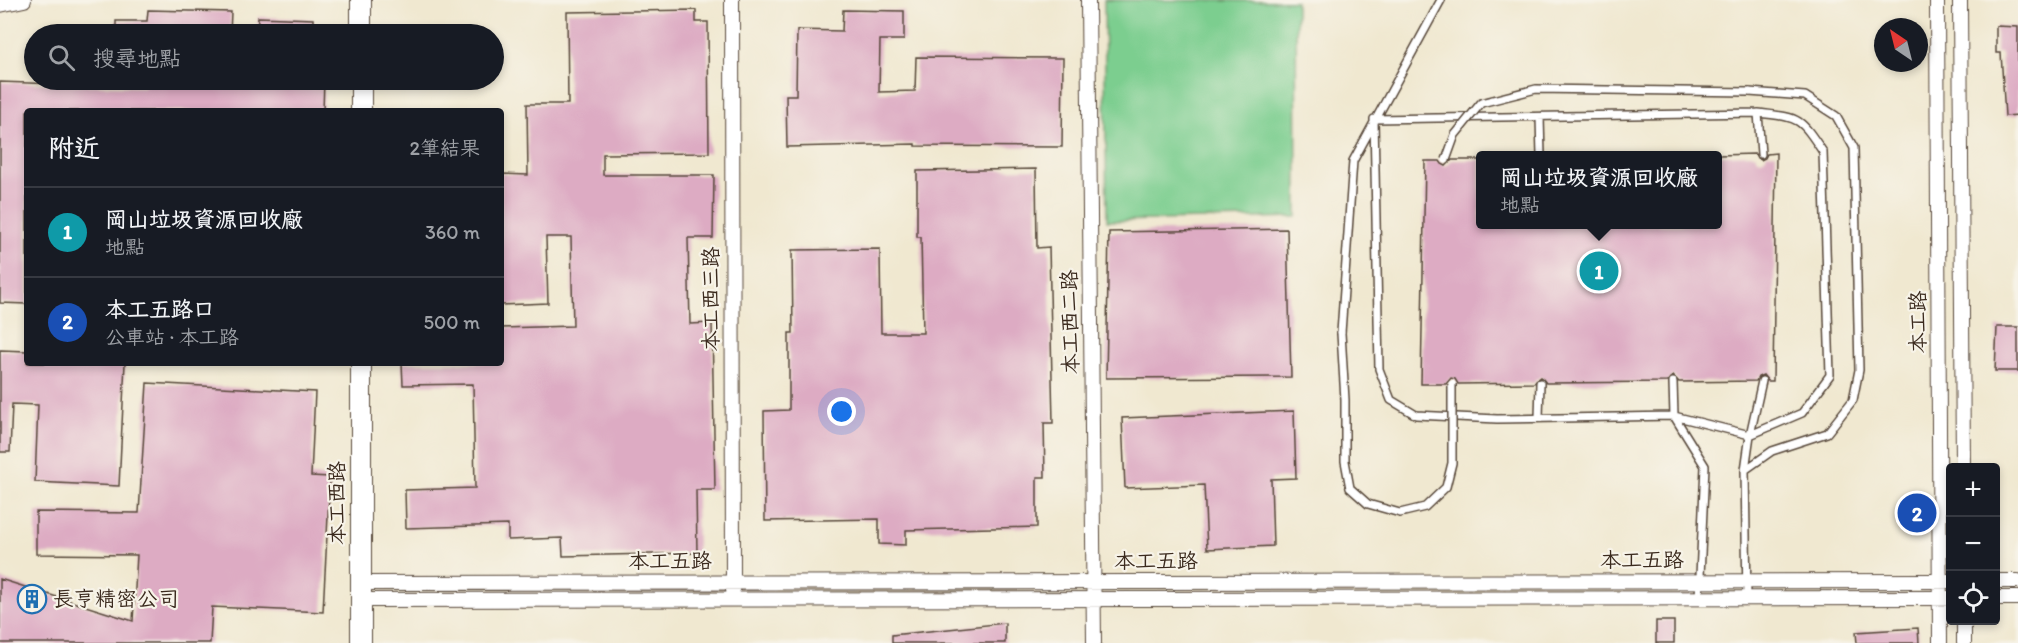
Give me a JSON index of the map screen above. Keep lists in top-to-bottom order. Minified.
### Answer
{"streets":{"street":["本工西三路","本工西二路","本工路","本工西路","本工五路"]},"crossings":[["本工西三路","本工五路"],["本工西二路","本工五路"],["本工路","本工五路"],["本工西路","本工五路"]],"places":{"building":["長亨精密公司"]},"north":"top left","page":{"search":"搜尋地點","heading":["附近","2筆結果"],"popup":["岡山垃圾資源回收廠","地點"],"list":[{"mark":"1","name":"岡山垃圾資源回收廠","note":"地點","value":"360 m"},{"mark":"2","name":"本工五路口","note":"公車站 · 本工路","value":"500 m"}],"pins":["1","2"],"map_buttons":["+","−"]}}
